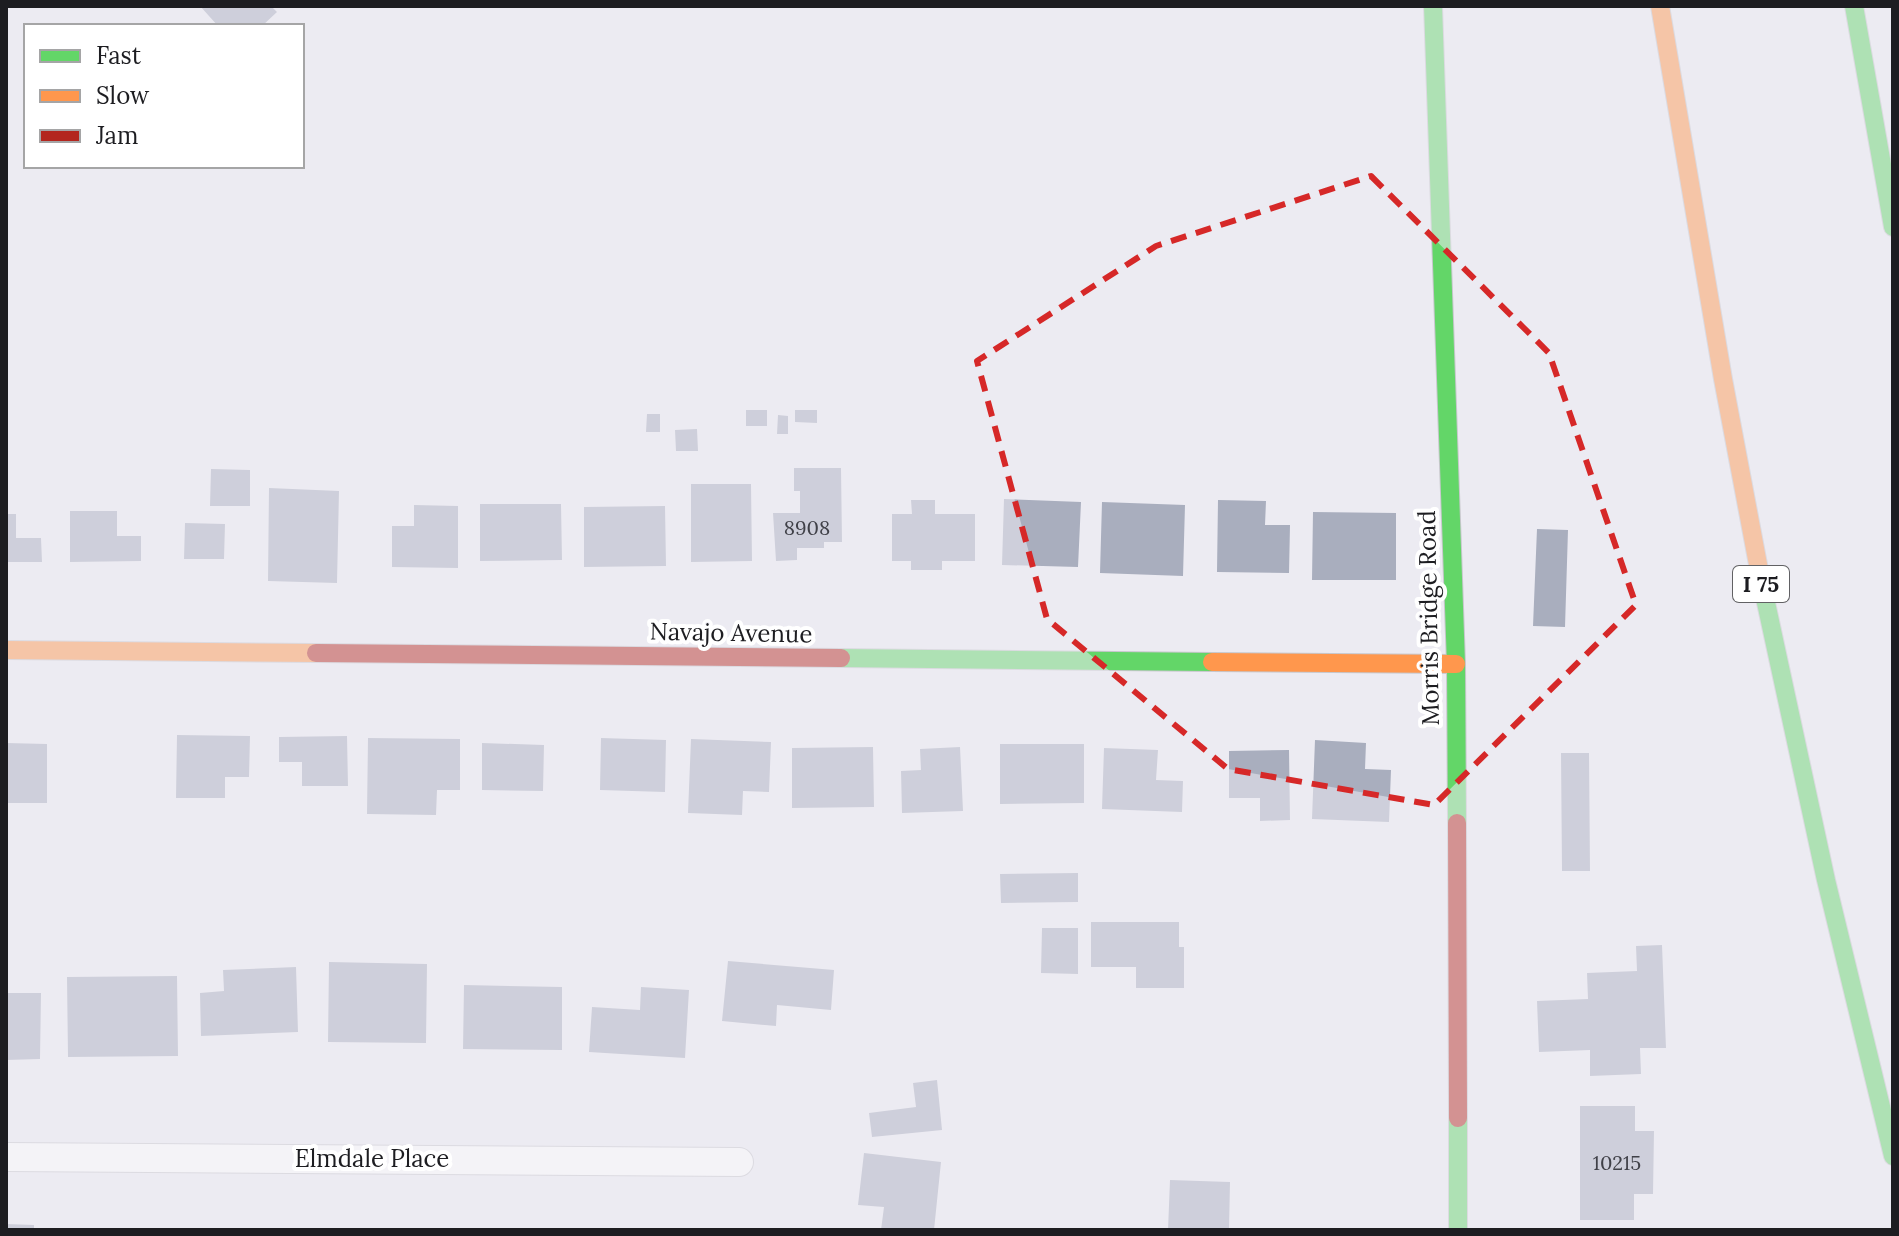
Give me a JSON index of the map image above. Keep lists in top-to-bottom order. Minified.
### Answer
{"streets":{"main road":["I 75","Morris Bridge Road","Navajo Avenue"],"street":["Elmdale Place"]},"crossings":[["Morris Bridge Road","Navajo Avenue"]],"house_numbers":["8908","10215"],"legend":["Fast","Slow","Jam"]}
